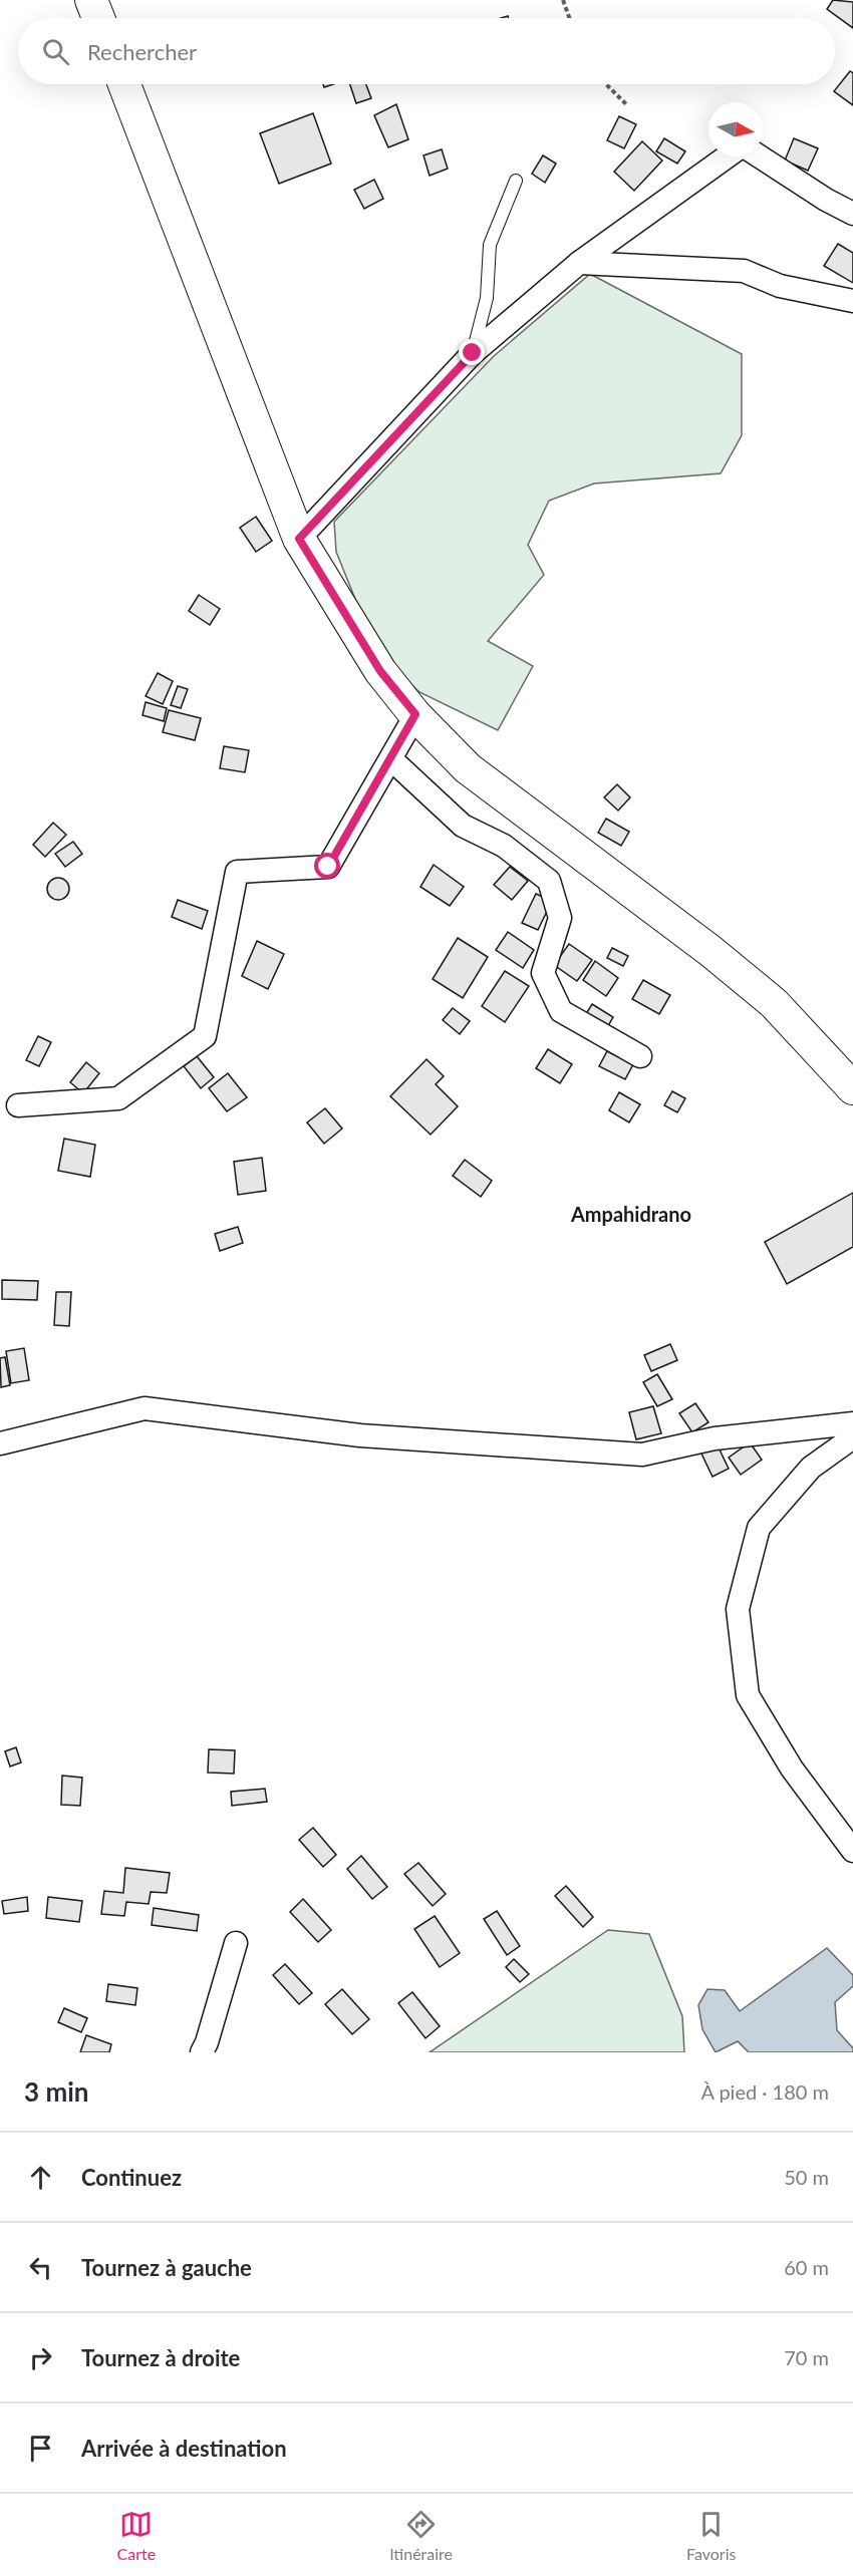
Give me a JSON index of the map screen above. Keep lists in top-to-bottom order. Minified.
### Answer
{"districts":["Ampahidrano"],"north":"right","page":{"search":"Rechercher","heading":["3 min","À pied · 180 m"],"list":[["Continuez","50 m"],["Tournez à gauche","60 m"],["Tournez à droite","70 m"],"Arrivée à destination"],"nav":["Carte","Itinéraire","Favoris"]}}
